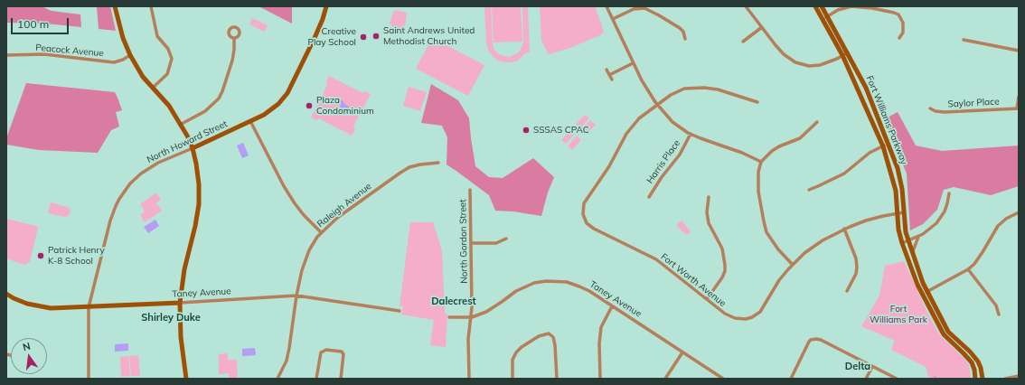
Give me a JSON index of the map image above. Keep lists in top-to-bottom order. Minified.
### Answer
{"streets":{"street":["Peacock Avenue","Saylor Place","Fort Williams Parkway","North Howard Street","Harris Place","Raleigh Avenue","North Gordon Street","Fort Worth Avenue","Taney Avenue"]},"crossings":[["Fort Williams Parkway","Fort Worth Avenue"],["North Howard Street","Taney Avenue"],["Raleigh Avenue","Taney Avenue"],["North Gordon Street","Taney Avenue"]],"districts":["Dalecrest","Shirley Duke","Delta"],"parks":["Fort Williams Park"],"places":["Saint Andrews United Methodist Church","Creative Play School","Plaza Condominium","SSSAS CPAC","Patrick Henry K-8 School"],"scale_bar":"100 m","north":"top"}
